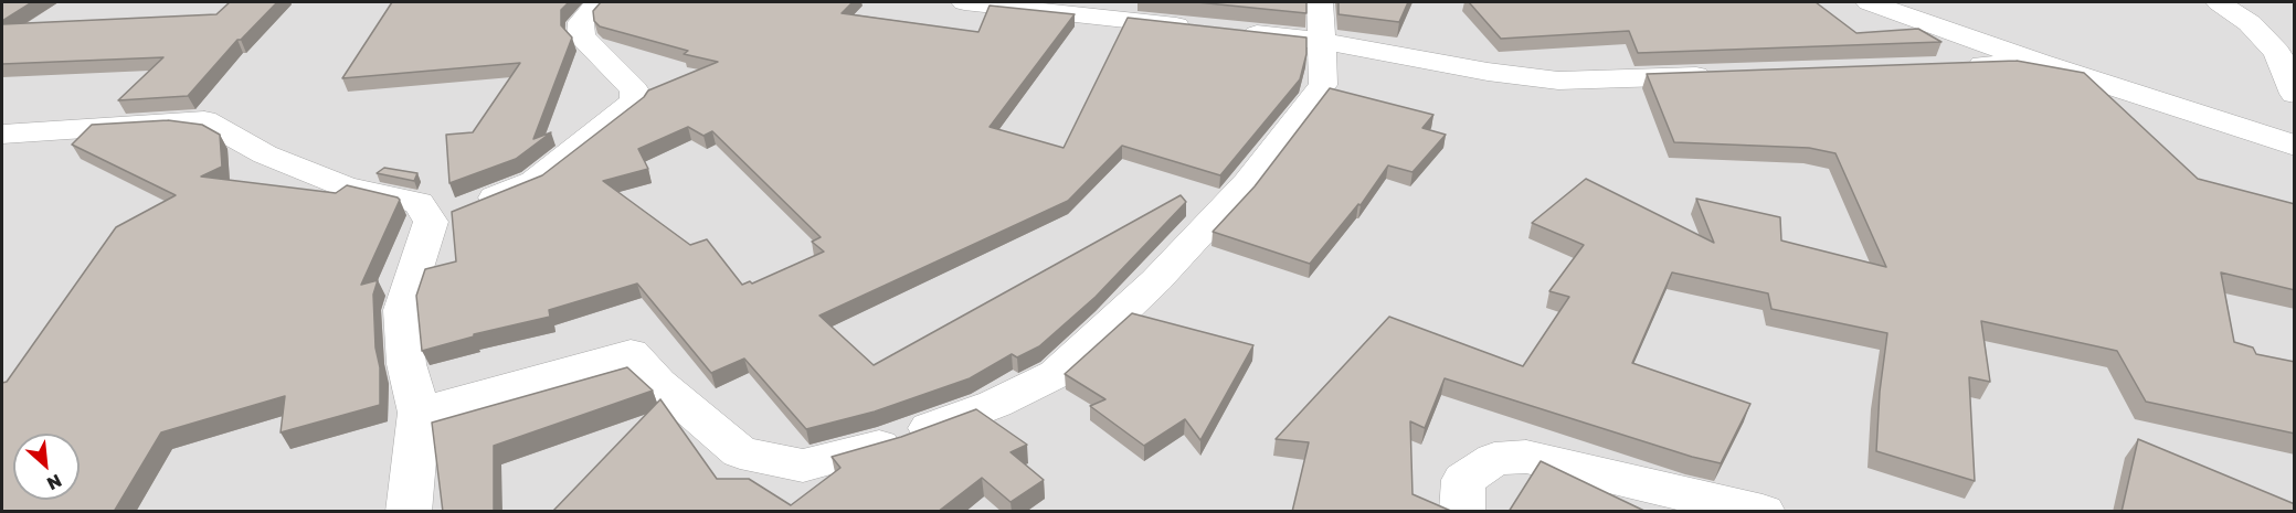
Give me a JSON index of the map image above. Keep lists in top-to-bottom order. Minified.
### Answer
{"north":"bottom right"}
